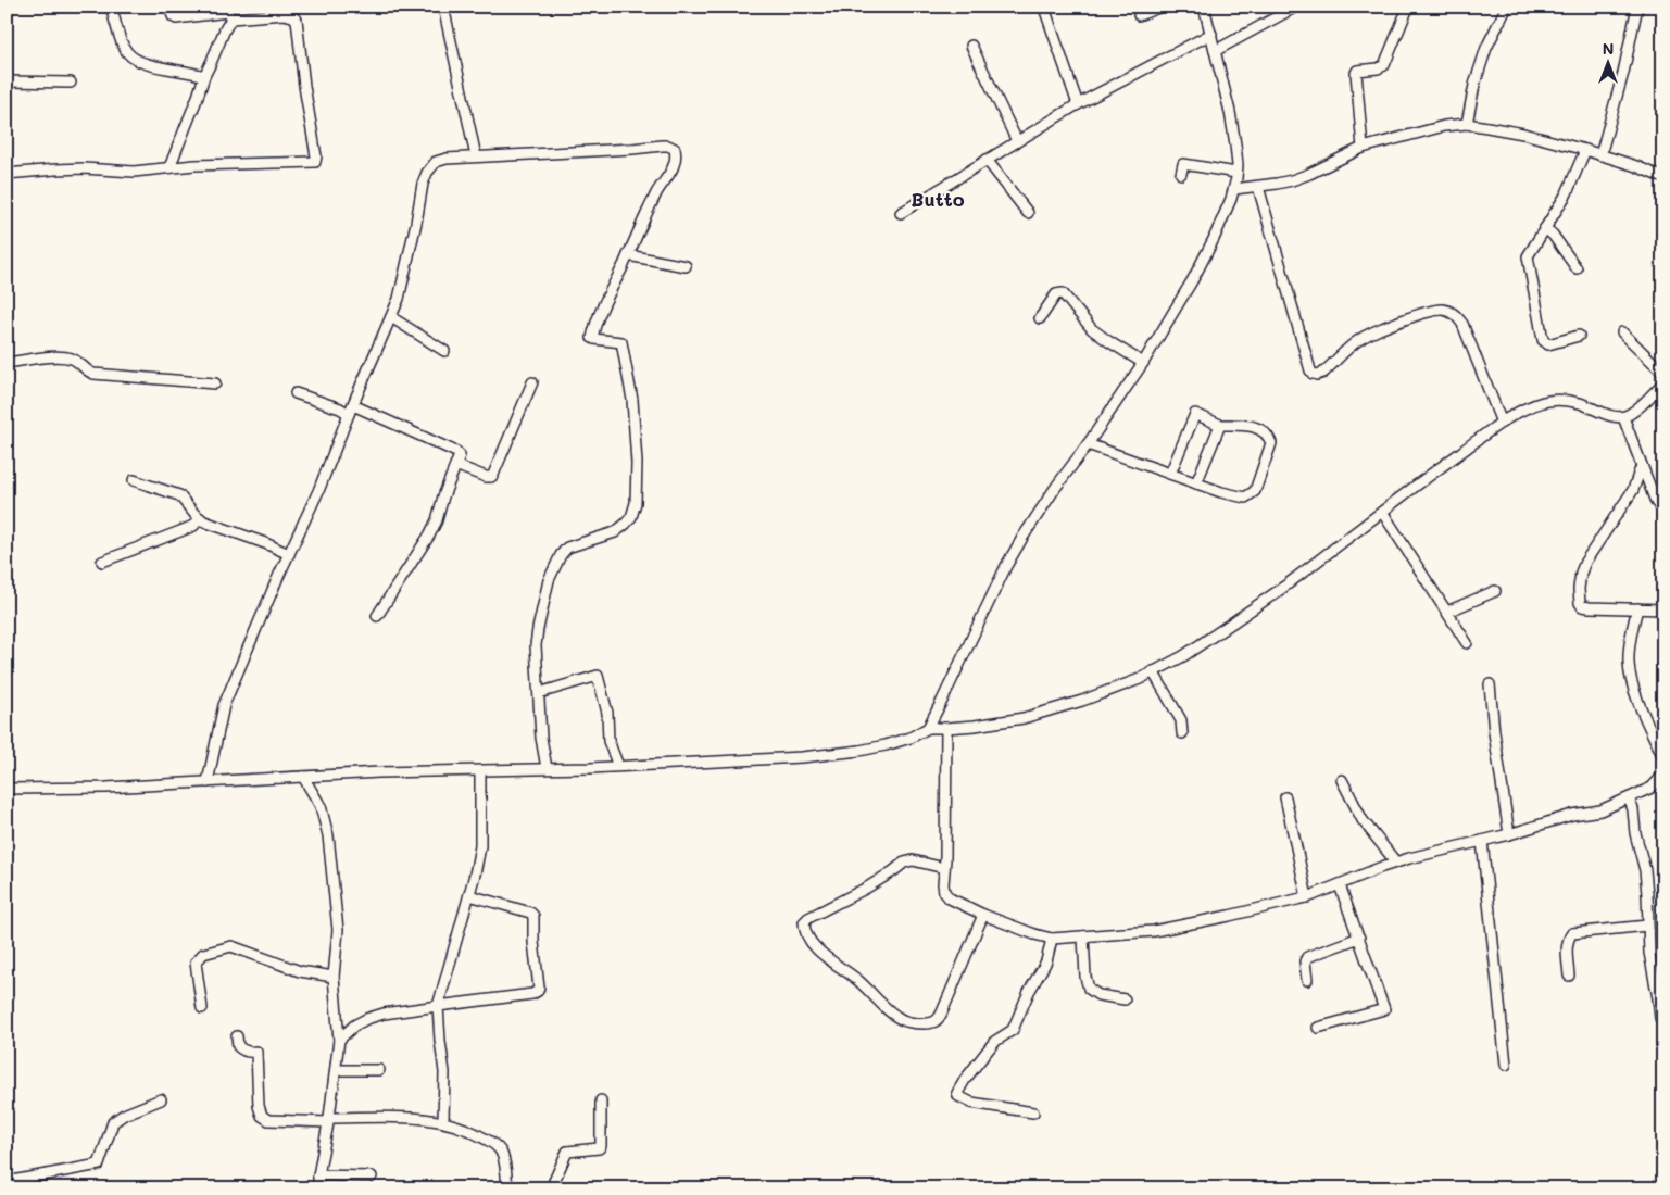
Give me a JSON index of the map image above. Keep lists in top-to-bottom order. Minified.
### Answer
{"districts":["Butto"],"north":"top"}
